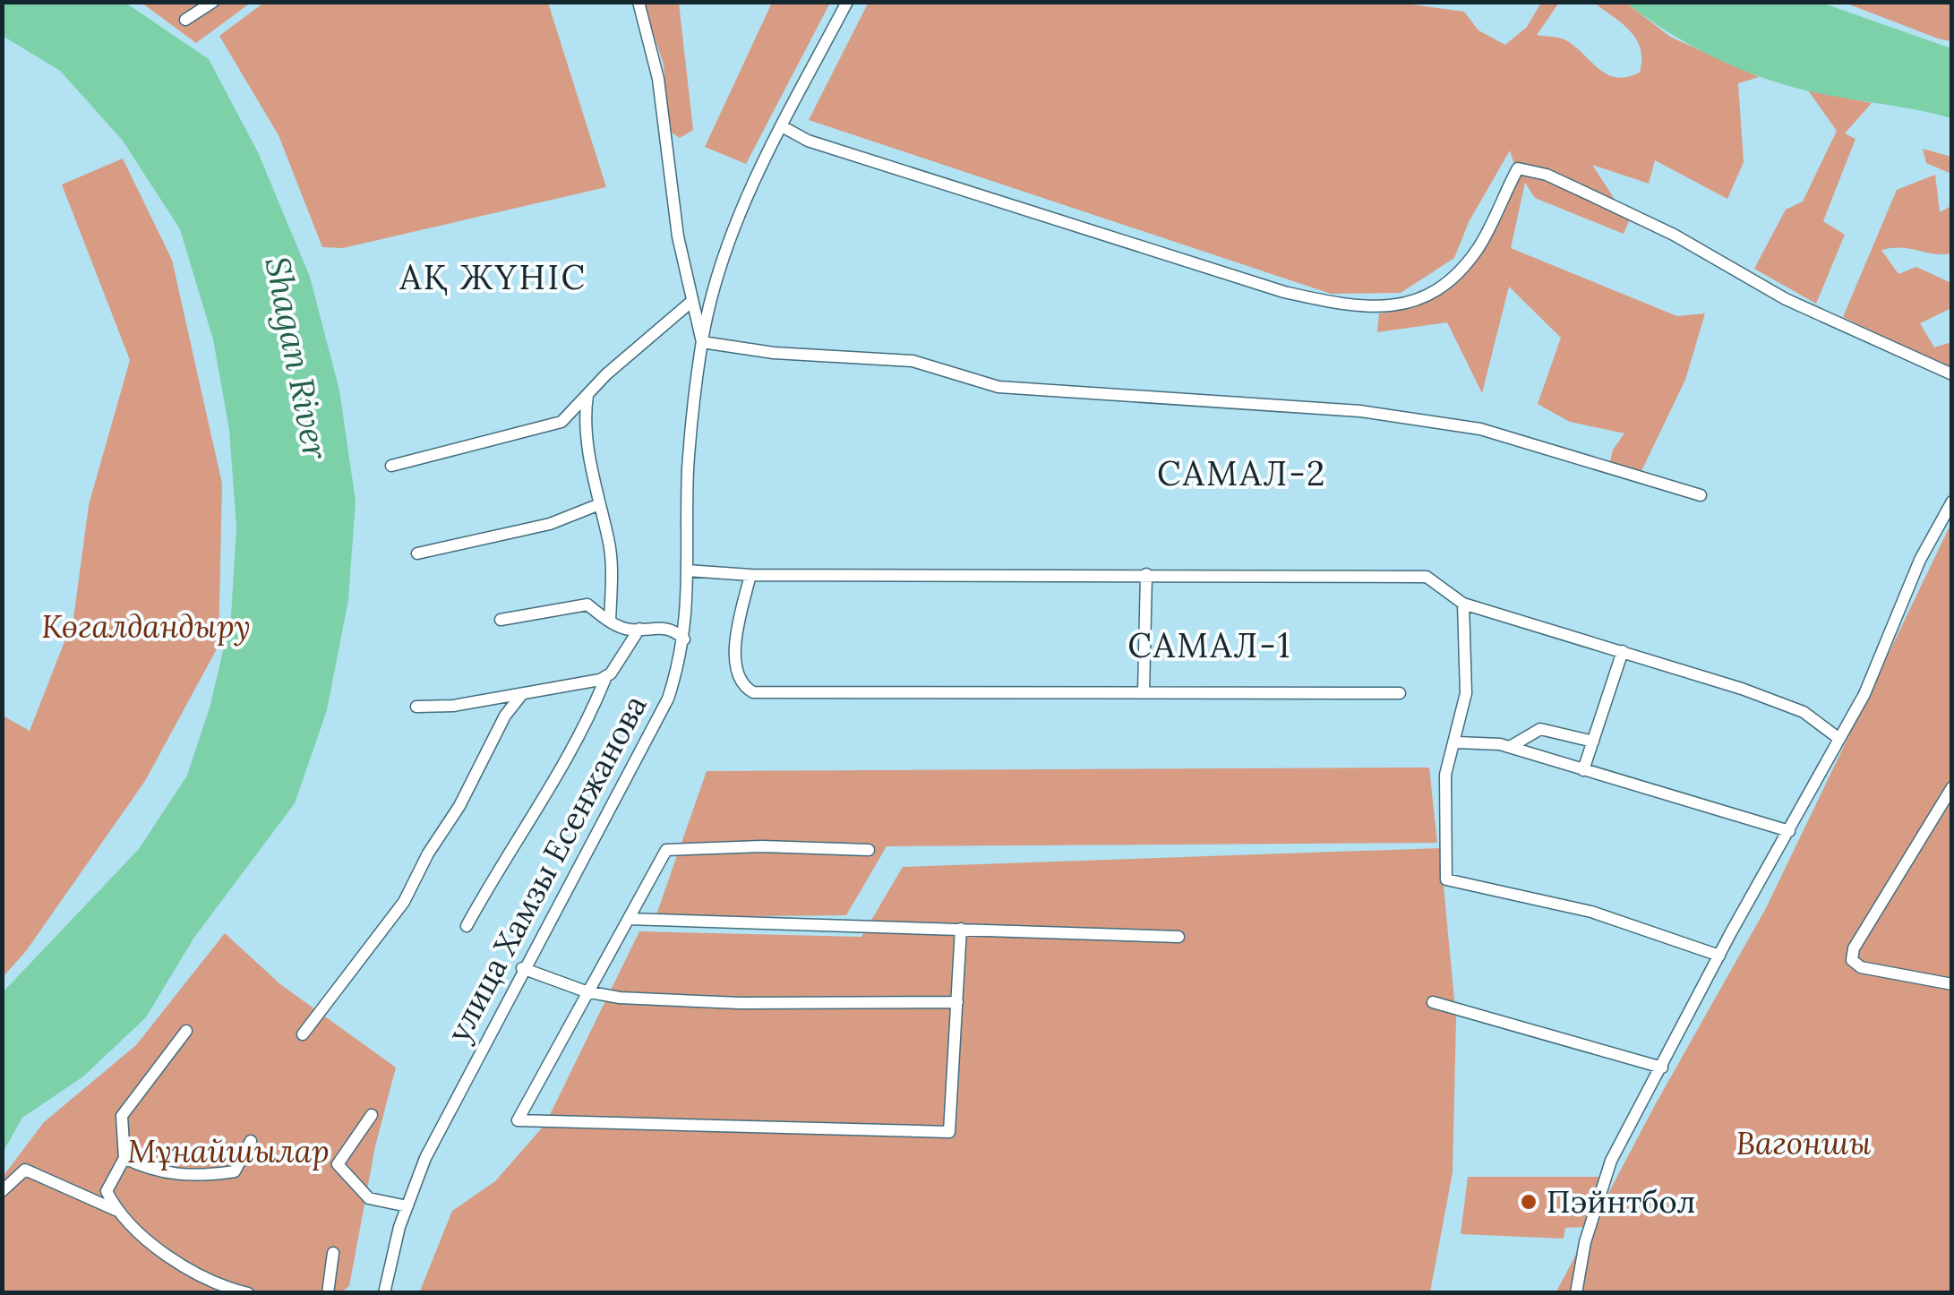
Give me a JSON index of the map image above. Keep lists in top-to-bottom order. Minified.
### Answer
{"streets":{"street":["улица Хамзы Есенжанова"]},"districts":["АҚ ЖҮНІС","САМАЛ-2","САМАЛ-1"],"water":["Shagan River"],"parks":["Көгалдандыру","Вагоншы","Мұнайшылар"],"places":["Пэйнтбол"]}
